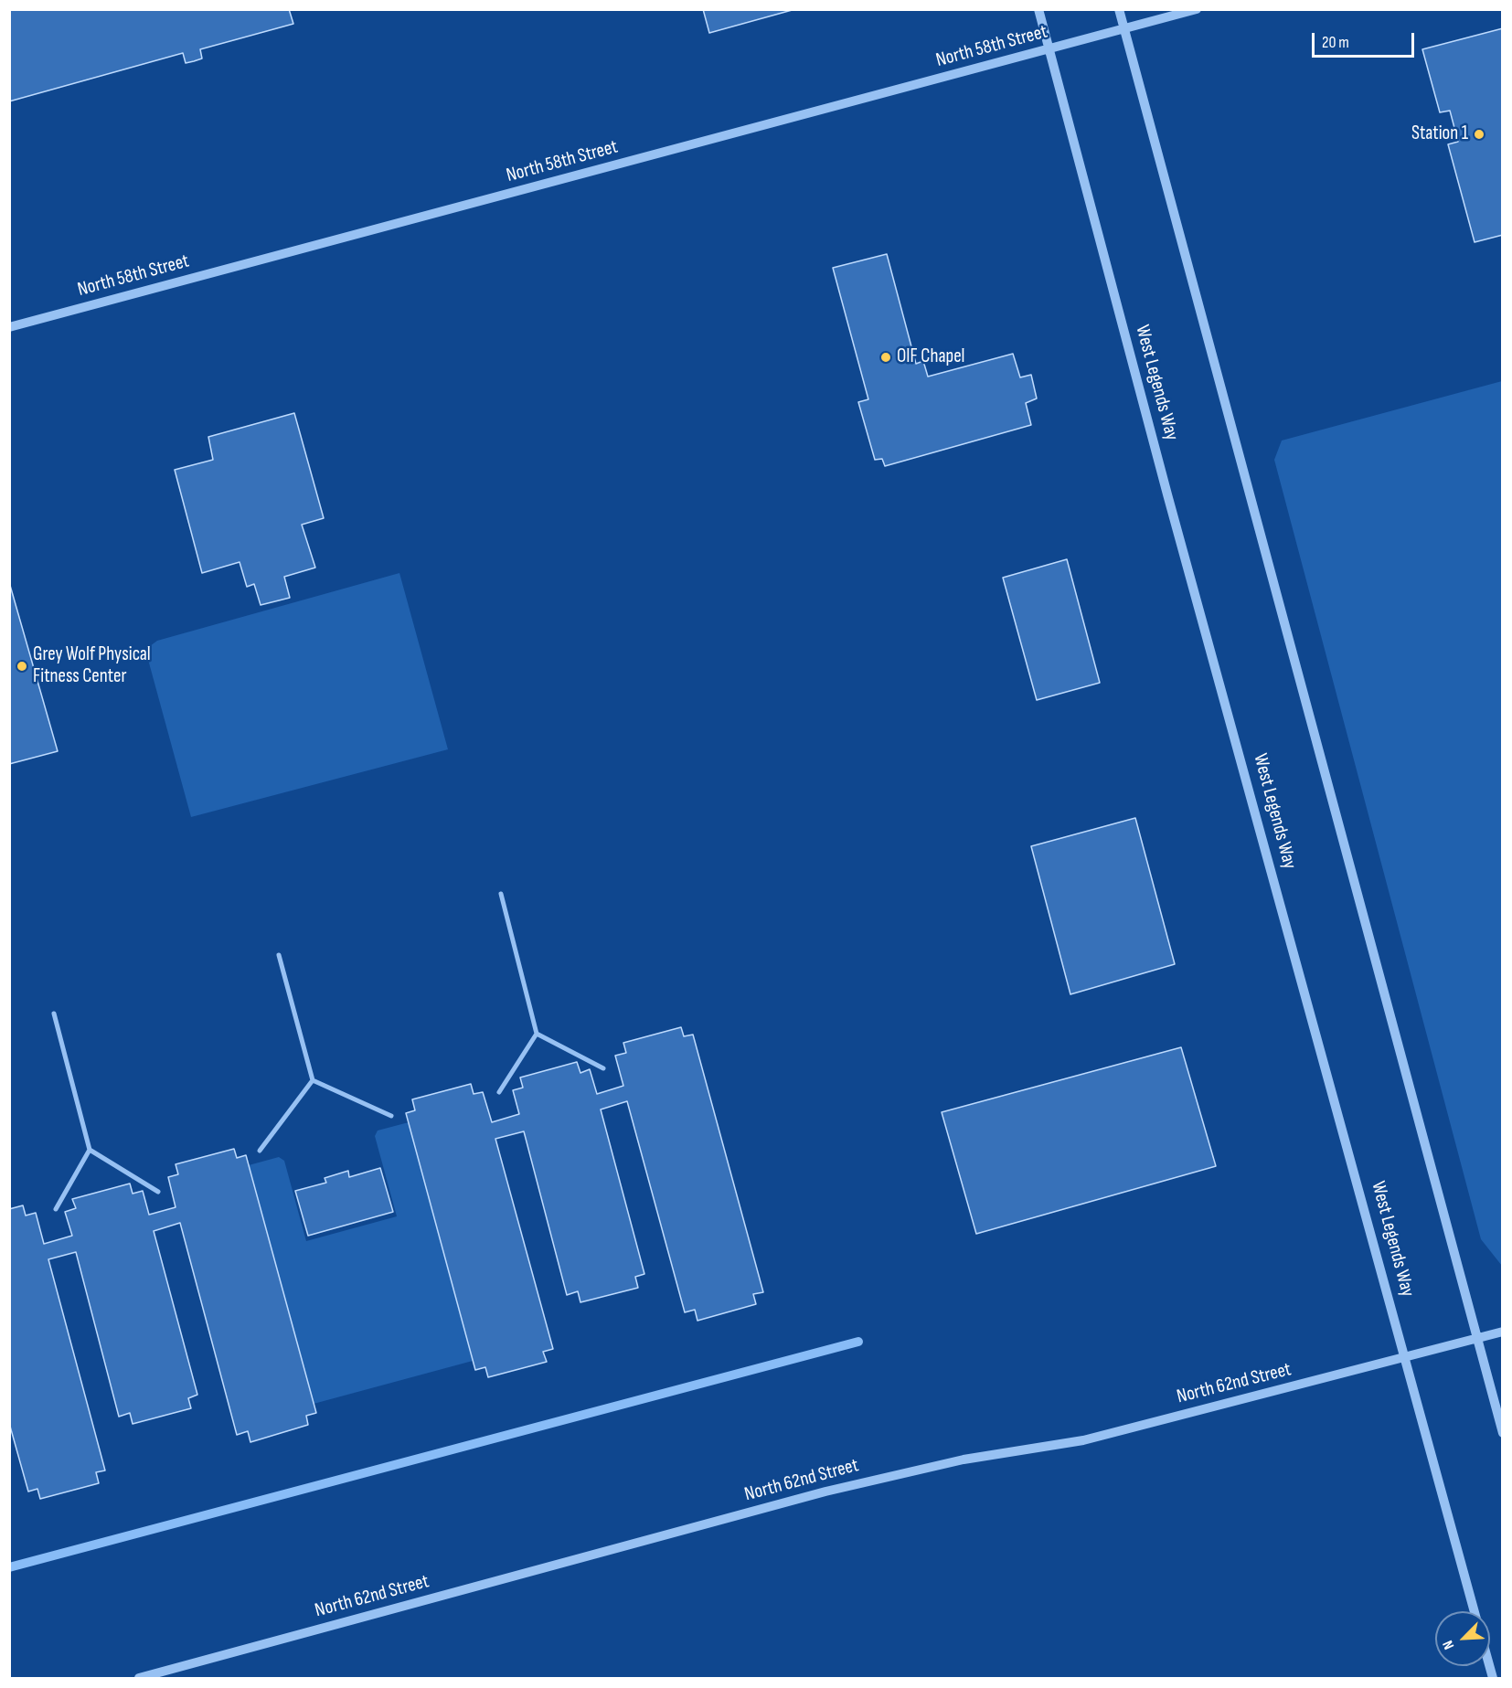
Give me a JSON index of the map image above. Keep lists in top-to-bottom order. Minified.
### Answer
{"streets":{"street":["North 58th Street","West Legends Way","North 62nd Street"]},"crossings":[["North 58th Street","West Legends Way"],["West Legends Way","North 62nd Street"]],"places":["Station 1","OIF Chapel","Grey Wolf Physical Fitness Center"],"scale_bar":"20 m","north":"bottom left"}
